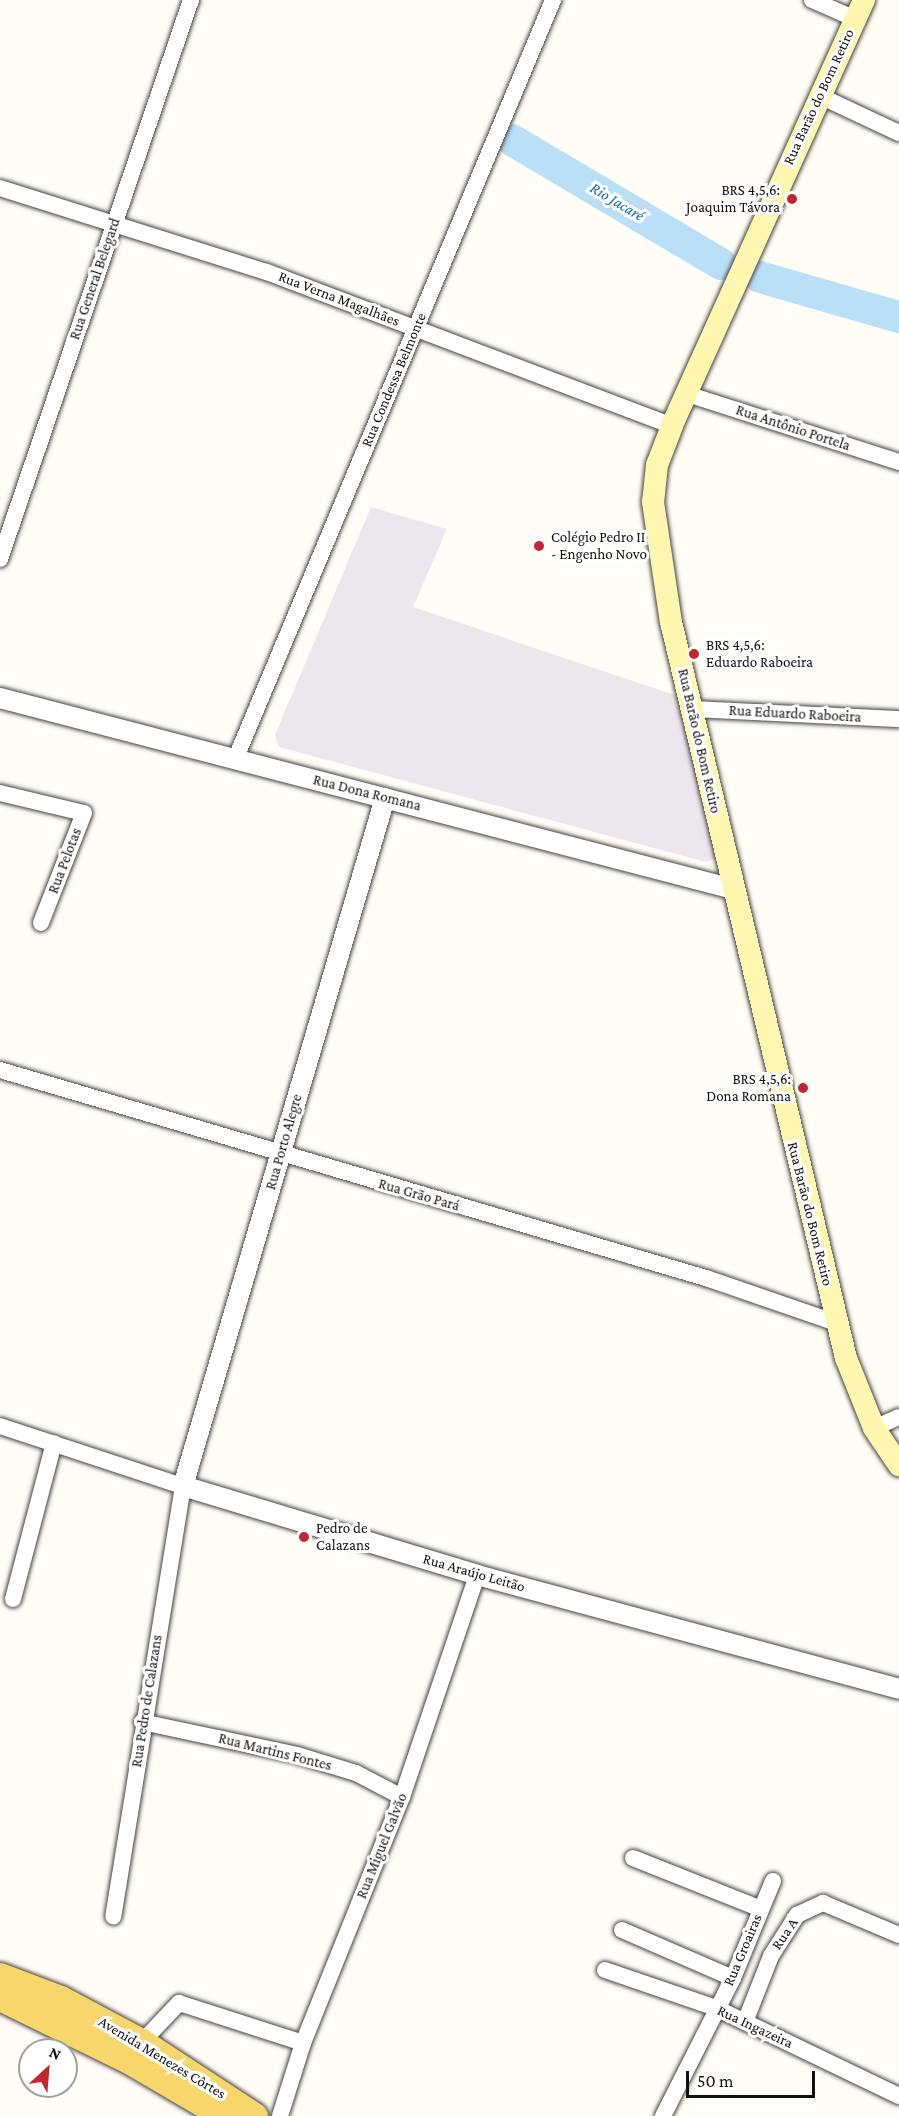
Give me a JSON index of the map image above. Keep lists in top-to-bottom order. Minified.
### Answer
{"streets":{"main road":["Rua Barão do Bom Retiro","Avenida Menezes Côrtes"],"street":["Rua General Belegard","Rua Verna Magalhães","Rua Condessa Belmonte","Rua Antônio Portela","Rua Eduardo Raboeira","Rua Dona Romana","Rua Pelotas","Rua Porto Alegre","Rua Grão Pará","Rua Araújo Leitão","Rua Pedro de Calazans","Rua Martins Fontes","Rua Miguel Galvão","Rua A","Rua Groairas","Rua Ingazeira"]},"crossings":[["Rua Barão do Bom Retiro","Rua Verna Magalhães"],["Rua Barão do Bom Retiro","Rua Antônio Portela"],["Rua Barão do Bom Retiro","Rua Eduardo Raboeira"],["Rua Barão do Bom Retiro","Rua Dona Romana"],["Rua Barão do Bom Retiro","Rua Grão Pará"],["Rua General Belegard","Rua Verna Magalhães"],["Rua Verna Magalhães","Rua Condessa Belmonte"],["Rua Condessa Belmonte","Rua Dona Romana"],["Rua Dona Romana","Rua Porto Alegre"],["Rua Porto Alegre","Rua Grão Pará"],["Rua Porto Alegre","Rua Araújo Leitão"],["Rua Porto Alegre","Rua Pedro de Calazans"],["Rua Araújo Leitão","Rua Pedro de Calazans"],["Rua Araújo Leitão","Rua Miguel Galvão"],["Rua Pedro de Calazans","Rua Martins Fontes"],["Rua Martins Fontes","Rua Miguel Galvão"],["Rua A","Rua Ingazeira"],["Rua Groairas","Rua Ingazeira"]],"water":["Rio Jacaré"],"places":["BRS 4,5,6: Joaquim Távora","Colégio Pedro II - Engenho Novo","BRS 4,5,6: Eduardo Raboeira","BRS 4,5,6: Dona Romana","Pedro de Calazans"],"scale_bar":"50 m","north":"top right"}
